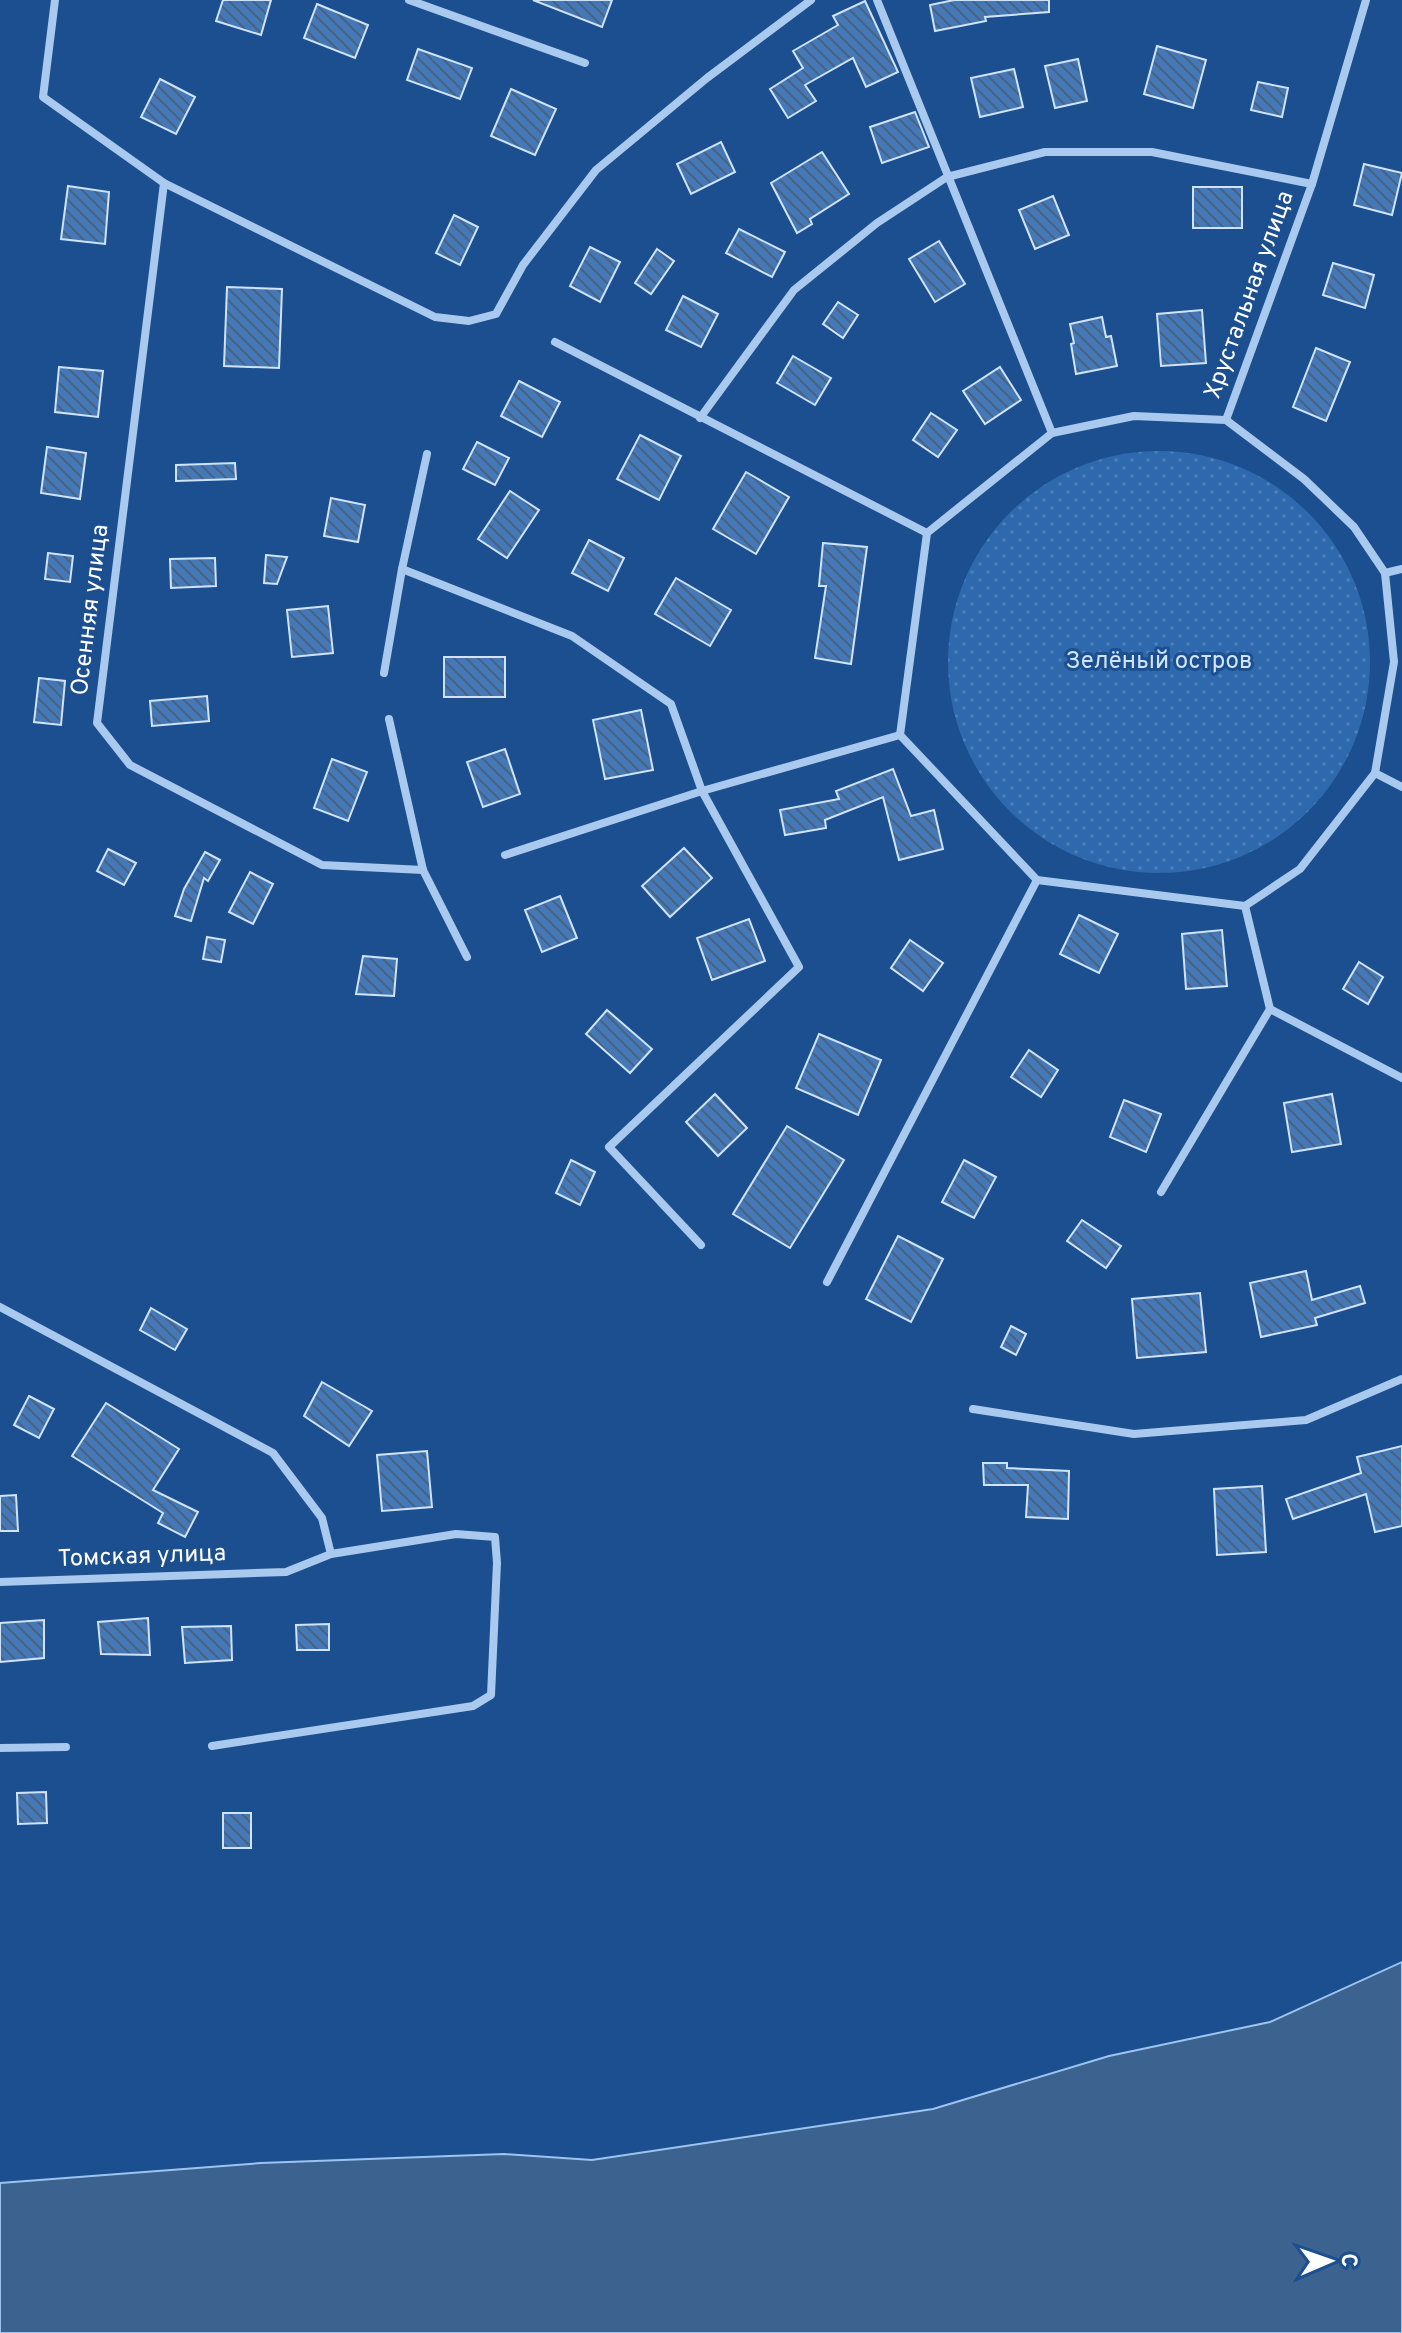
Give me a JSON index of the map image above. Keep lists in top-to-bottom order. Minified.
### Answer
{"streets":{"street":["Хрустальная улица","Осенняя улица","Томская улица"]},"parks":["Зелёный остров"],"north":"right"}
